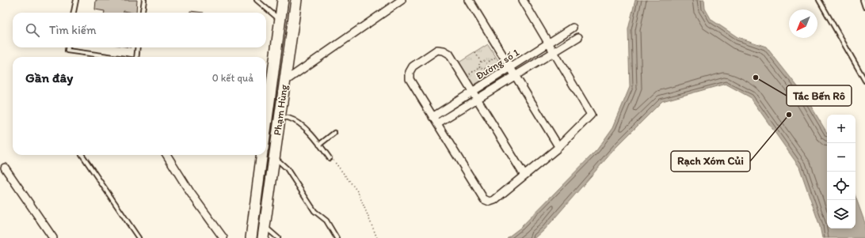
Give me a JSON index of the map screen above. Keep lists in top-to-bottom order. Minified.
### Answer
{"streets":{"main road":["Phạm Hùng"],"street":["Đường số 1"]},"places":["Tắc Bến Rô","Rạch Xóm Củi"],"north":"bottom left","page":{"search":"Tìm kiếm","heading":["Gần đây","0 kết quả"],"map_buttons":["+","−"]}}
